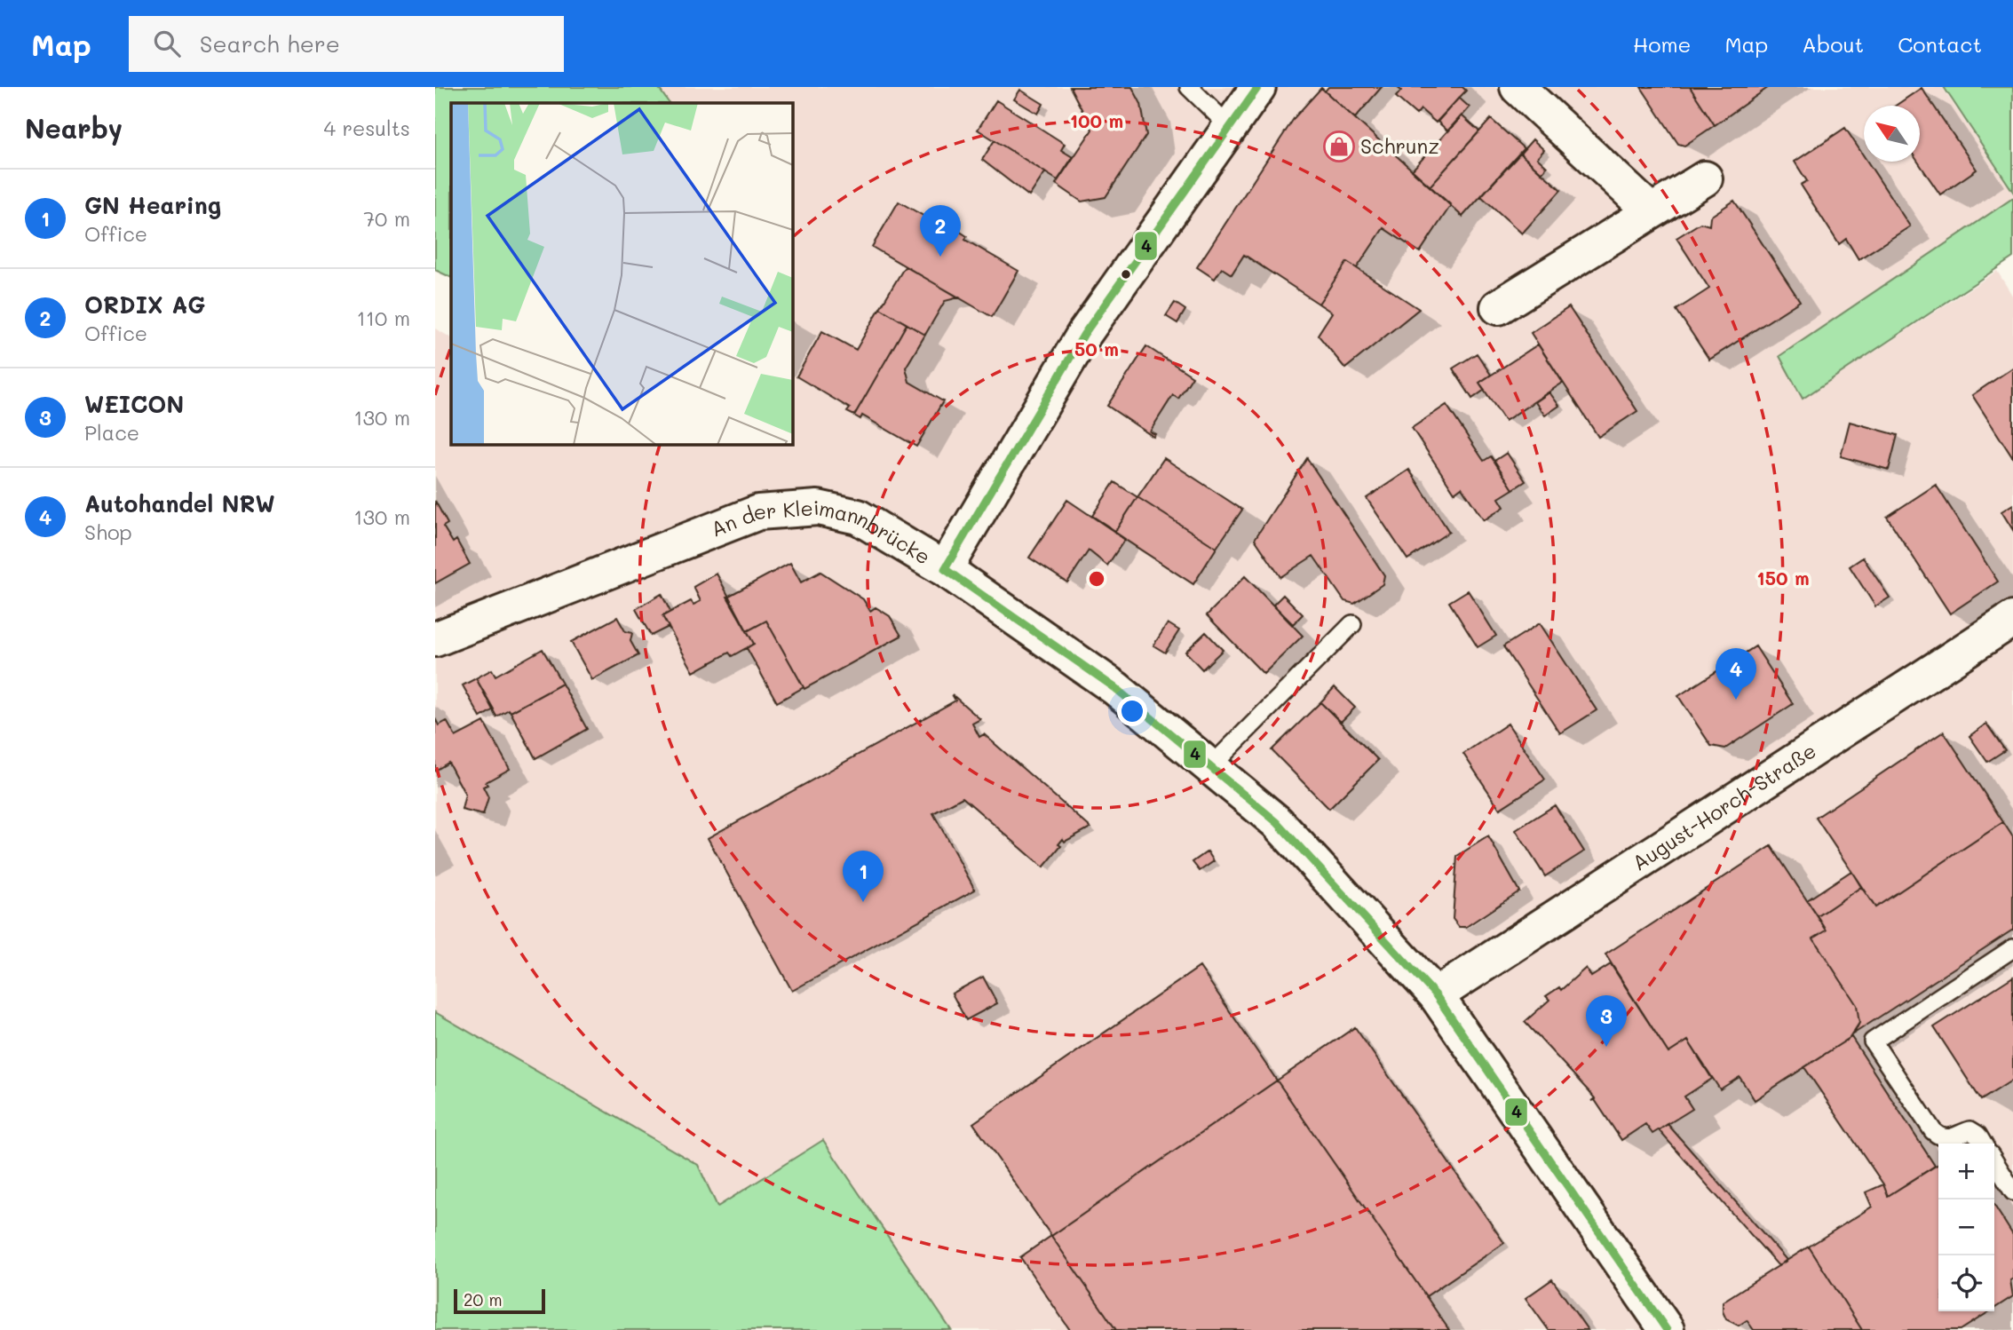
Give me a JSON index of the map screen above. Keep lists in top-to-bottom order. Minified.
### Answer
{"streets":{"street":["An der Kleimannbrücke","August-Horch-Straße"]},"crossings":[["An der Kleimannbrücke","August-Horch-Straße"]],"places":{"shop":["Schrunz"]},"lines":["transit line 4"],"scale_bar":"20 m","north":"top left","page":{"header":"Map","search":"Search here","nav":["Home","Map","About","Contact"],"heading":["Nearby","4 results"],"list":[{"mark":"1","name":"GN Hearing","note":"Office","value":"70 m"},{"mark":"2","name":"ORDIX AG","note":"Office","value":"110 m"},{"mark":"3","name":"WEICON","note":"Place","value":"130 m"},{"mark":"4","name":"Autohandel NRW","note":"Shop","value":"130 m"}],"pins":["2","4","1","3"],"map_buttons":["+","−"],"scale":"20 m"},"rings":["100 m","50 m","150 m"]}
